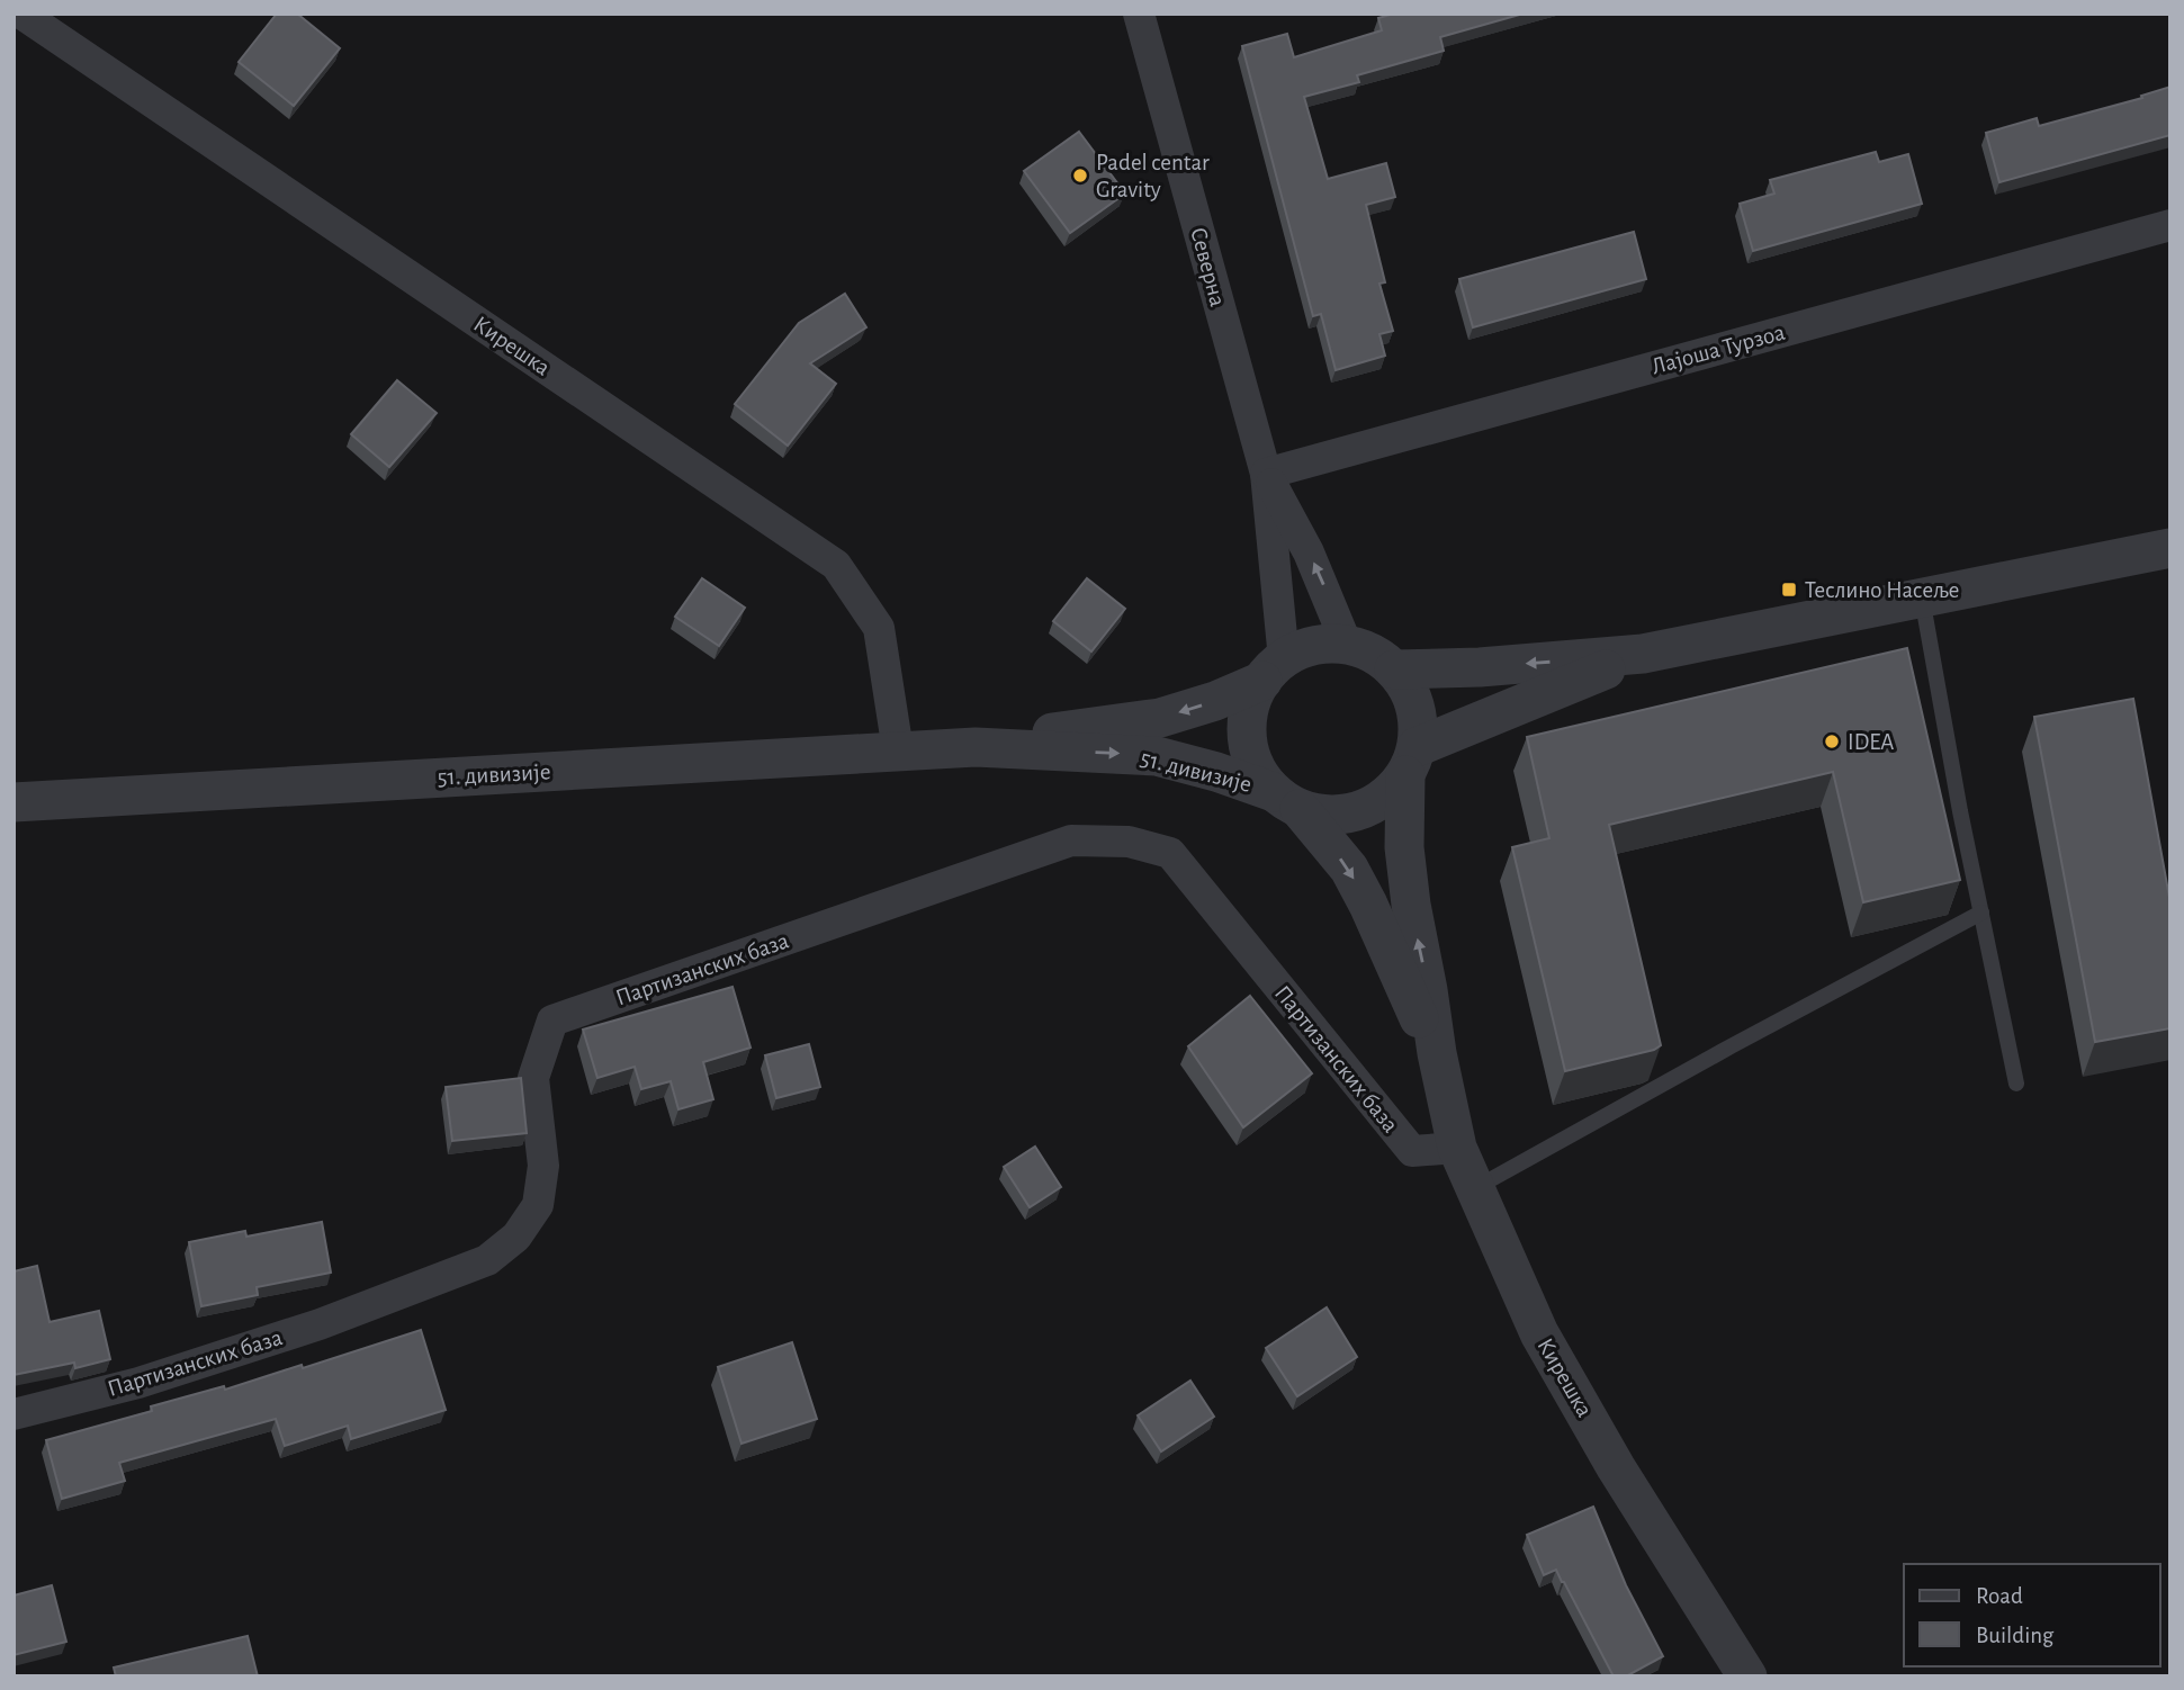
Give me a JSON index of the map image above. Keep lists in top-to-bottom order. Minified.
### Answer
{"streets":{"street":["Северна","Кирешка","Лајоша Турзоа","51. дивизије","Партизанских база"]},"crossings":[["Северна","Кирешка"],["Северна","Лајоша Турзоа"],["Северна","51. дивизије"],["Кирешка","51. дивизије"],["Кирешка","Партизанских база"]],"places":{"other":["Padel centar Gravity","IDEA"],"transit":["Теслино Насеље"]},"legend":["Road","Building"]}
